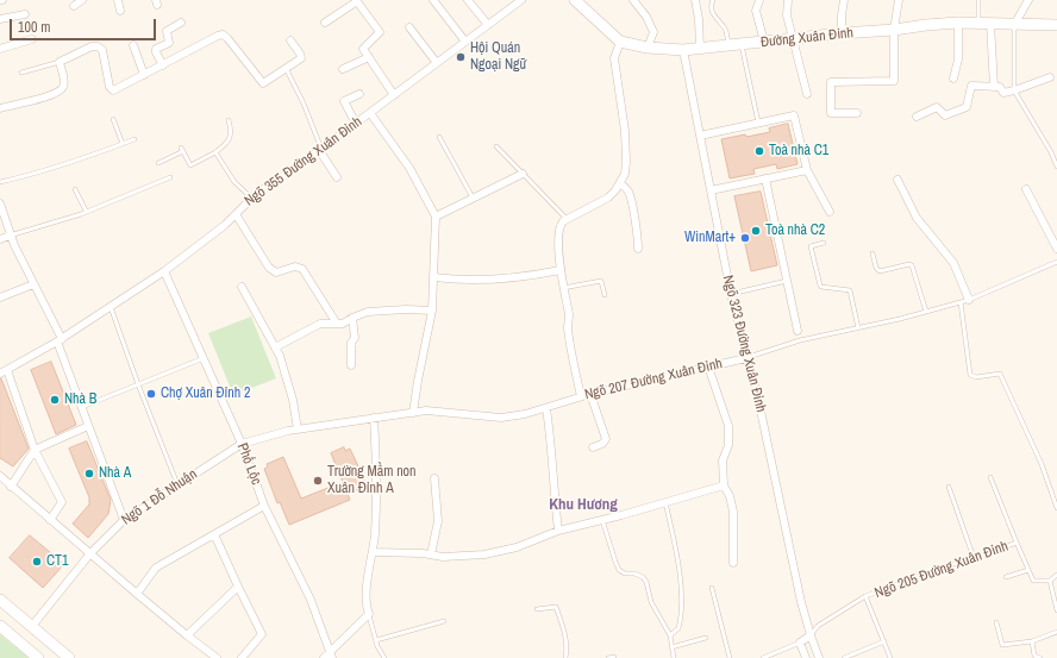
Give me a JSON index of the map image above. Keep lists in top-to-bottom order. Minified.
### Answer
{"streets":{"street":["Đường Xuân Đỉnh","Ngõ 355 Đường Xuân Đỉnh","Ngõ 323 Đường Xuân Đỉnh","Ngõ 207 Đường Xuân Đỉnh","Phố Lộc","Ngõ 1 Đỗ Nhuận"],"lane":["Ngõ 205 Đường Xuân Đỉnh"]},"crossings":[["Đường Xuân Đỉnh","Ngõ 323 Đường Xuân Đỉnh"],["Ngõ 355 Đường Xuân Đỉnh","Phố Lộc"],["Ngõ 323 Đường Xuân Đỉnh","Ngõ 207 Đường Xuân Đỉnh"],["Ngõ 323 Đường Xuân Đỉnh","Ngõ 205 Đường Xuân Đỉnh"],["Ngõ 207 Đường Xuân Đỉnh","Phố Lộc"],["Ngõ 207 Đường Xuân Đỉnh","Ngõ 1 Đỗ Nhuận"],["Phố Lộc","Ngõ 1 Đỗ Nhuận"]],"districts":["Khu Hương"],"places":["Hội Quán Ngoại Ngữ","Toà nhà C1","Toà nhà C2","WinMart+","Chợ Xuân Đỉnh 2","Nhà B","Nhà A","Trường Mầm non Xuân Đỉnh A","CT1"],"scale_bar":"100 m"}
